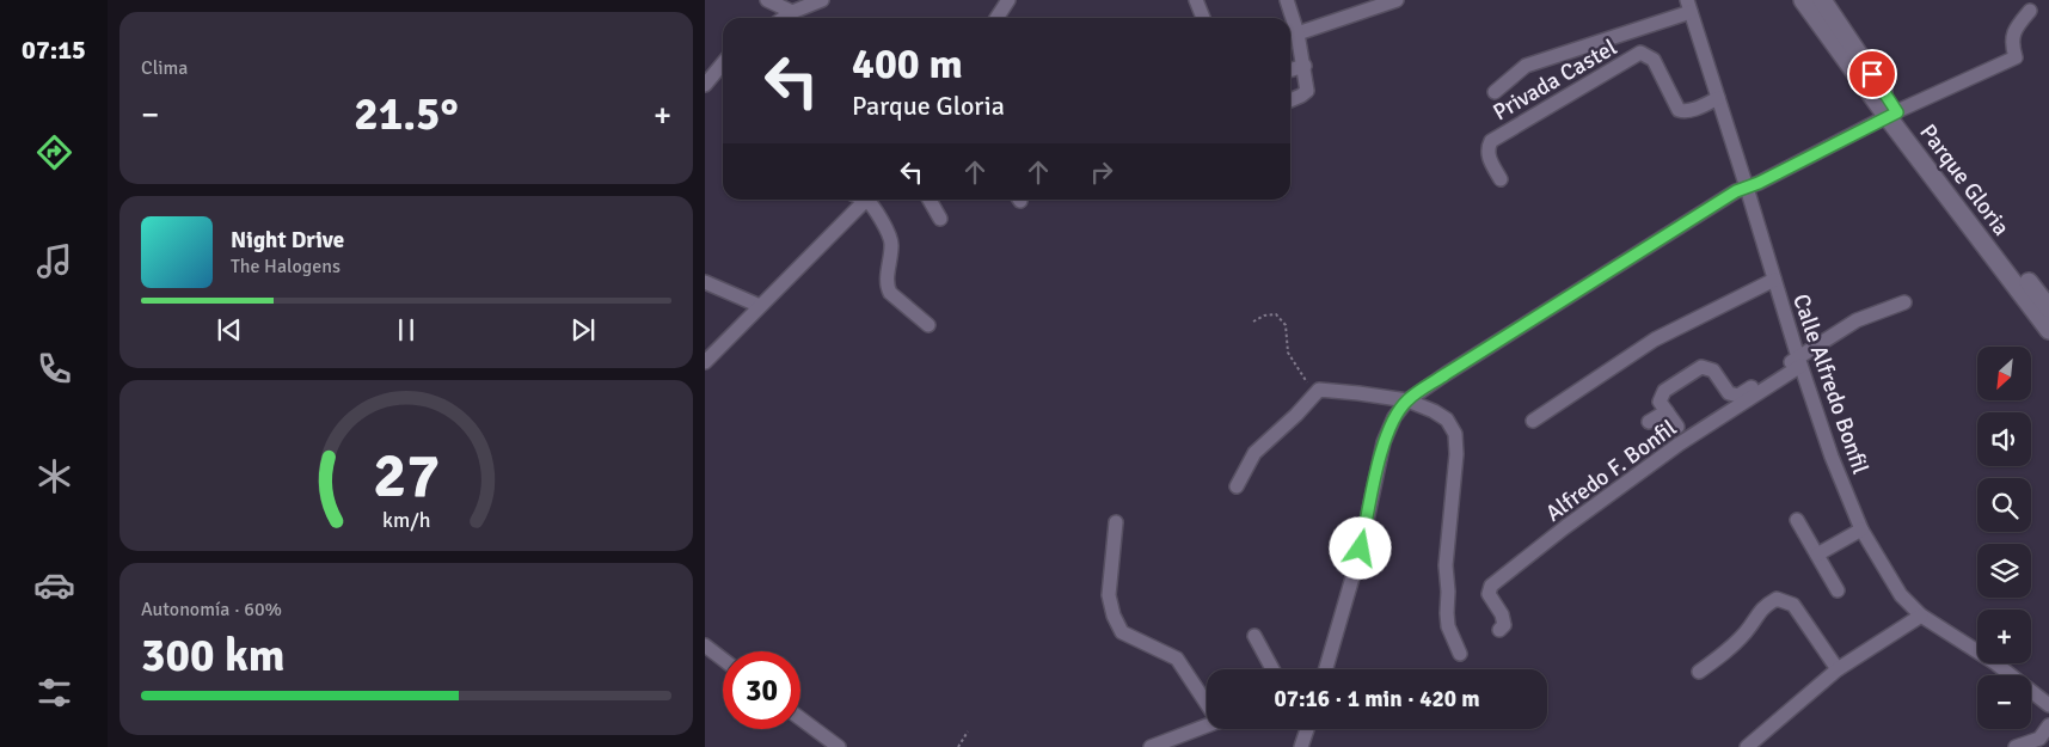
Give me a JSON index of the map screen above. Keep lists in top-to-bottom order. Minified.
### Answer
{"streets":{"main road":["Parque Gloria"],"street":["Privada Castel","Calle Alfredo Bonfil","Alfredo F. Bonfil"]},"crossings":[["Privada Castel","Calle Alfredo Bonfil"],["Calle Alfredo Bonfil","Alfredo F. Bonfil"]],"north":"bottom left","page":{"tabs":"07:15","tile":["Clima",["Autonomía · 60%","300 km"]],"turn":["400 m","Parque Gloria"],"heat":["−","21.5°","+"],"song":["Night Drive","The Halogens"],"map_buttons":["+","−"],"limit":"30","trip":"07:16 · 1 min · 420 m","gauge":["27","km/h"]}}
